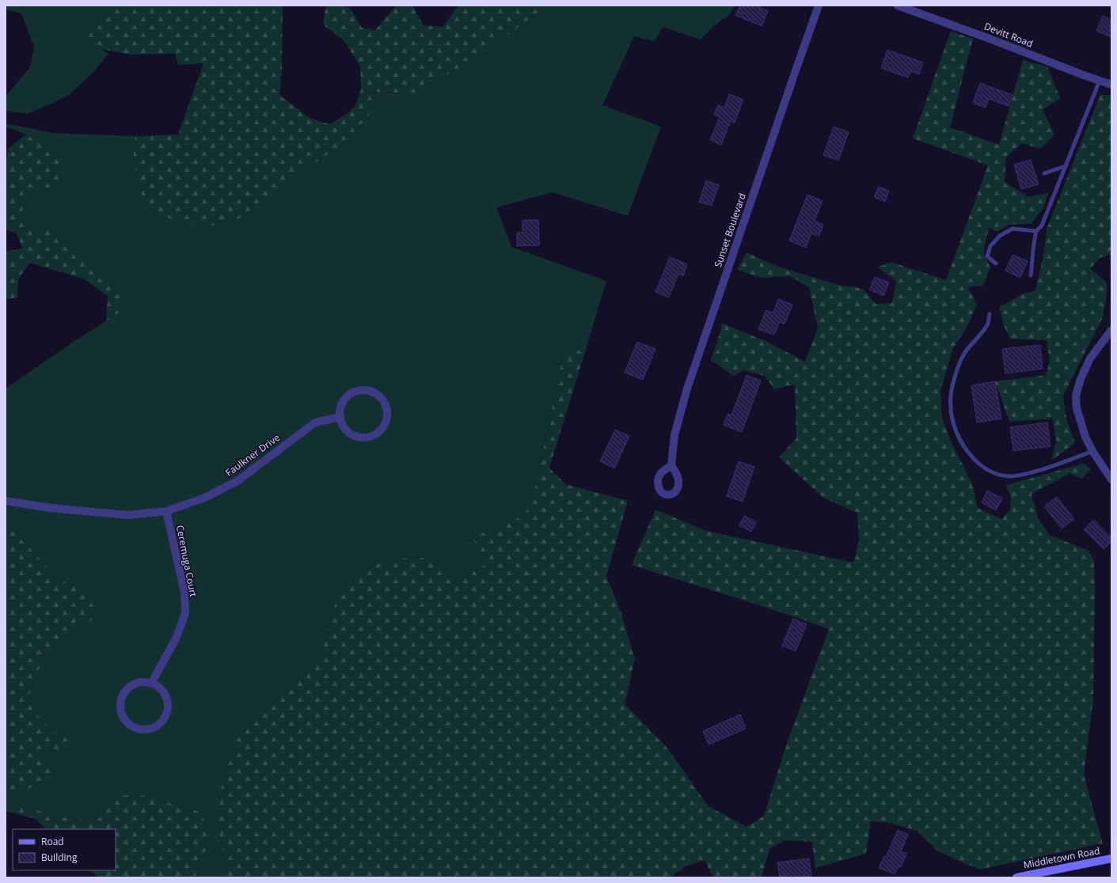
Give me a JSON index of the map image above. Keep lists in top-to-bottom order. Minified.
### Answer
{"streets":{"street":["Devitt Road","Sunset Boulevard","Faulkner Drive","Ceremuga Court","Middletown Road"]},"crossings":[["Faulkner Drive","Ceremuga Court"]],"legend":["Road","Building"]}
